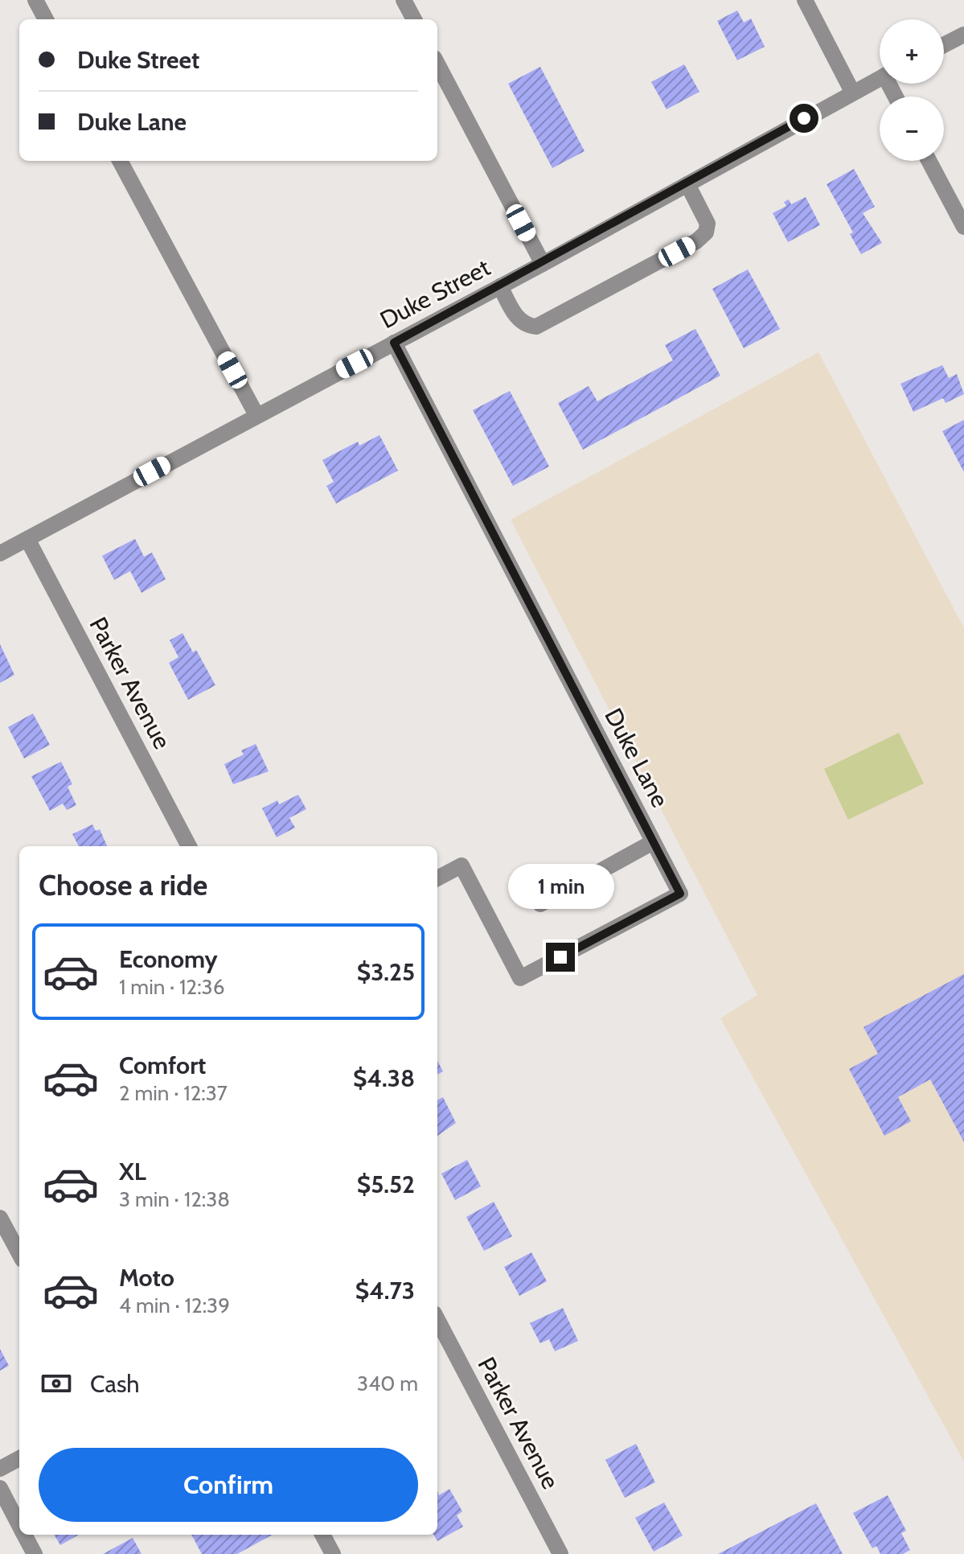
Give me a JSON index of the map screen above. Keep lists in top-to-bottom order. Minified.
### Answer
{"streets":{"street":["Duke Street","Parker Avenue","Duke Lane"]},"crossings":[["Duke Street","Parker Avenue"],["Duke Street","Duke Lane"]],"page":{"map_buttons":["+","−"],"banner":["Duke Street","Duke Lane"],"heading":"Choose a ride","bubble":"1 min","list":[{"name":"Economy","note":"1 min · 12:36","value":"$3.25"},{"name":"Comfort","note":"2 min · 12:37","value":"$4.38"},{"name":"XL","note":"3 min · 12:38","value":"$5.52"},{"name":"Moto","note":"4 min · 12:39","value":"$4.73"}],"pay":["Cash","340 m"],"buttons":"Confirm"}}
